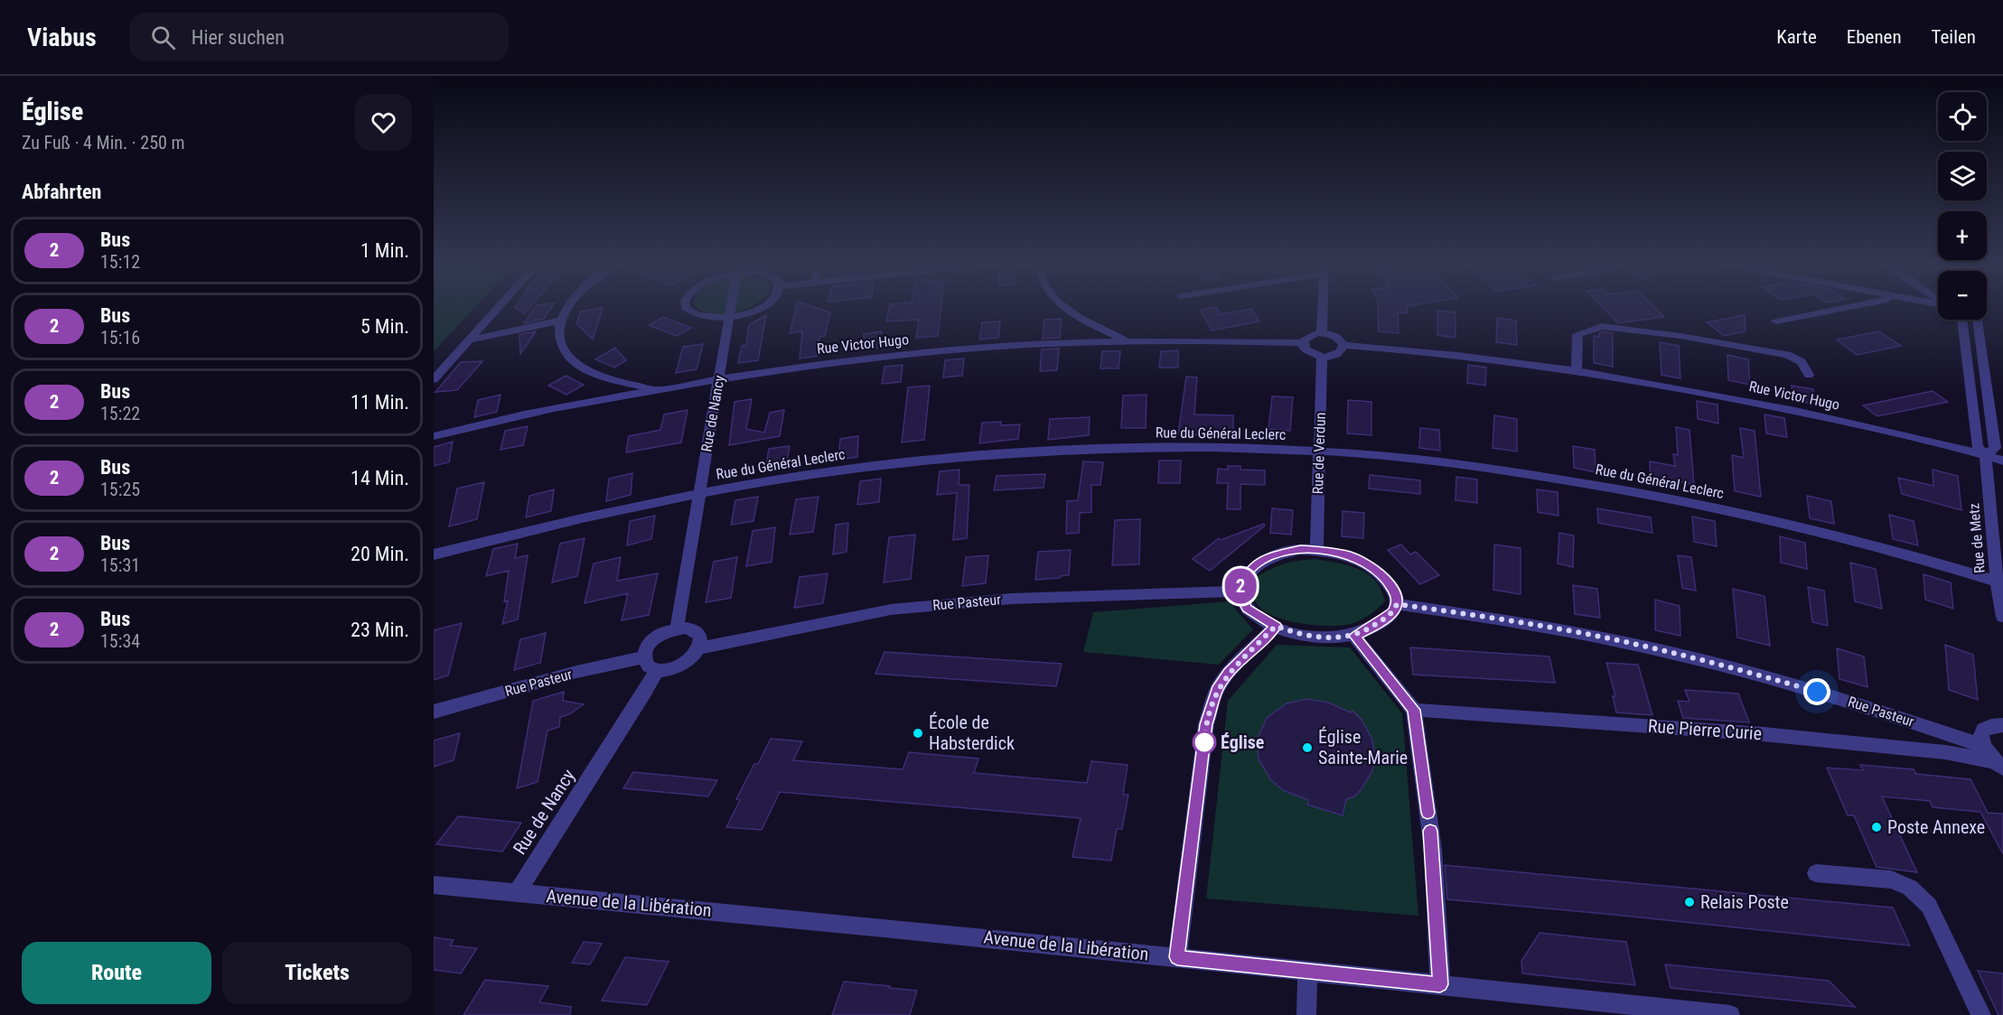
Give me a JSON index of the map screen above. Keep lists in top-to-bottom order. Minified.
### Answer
{"streets":{"street":["Rue Victor Hugo","Rue de Nancy","Rue du Général Leclerc","Rue de Verdun","Rue de Metz","Rue Pasteur","Rue Pierre Curie","Avenue de la Libération"]},"crossings":[["Rue Victor Hugo","Rue de Nancy"],["Rue Victor Hugo","Rue de Metz"],["Rue de Nancy","Rue du Général Leclerc"],["Rue de Nancy","Rue Pasteur"],["Rue de Nancy","Avenue de la Libération"],["Rue du Général Leclerc","Rue de Verdun"],["Rue du Général Leclerc","Rue de Metz"]],"places":["École de Habsterdick","Église","Église Sainte-Marie","Poste Annexe","Relais Poste"],"lines":["bus line 2"],"page":{"header":"Viabus","search":"Hier suchen","nav":["Karte","Ebenen","Teilen"],"heading":[["Église","Zu Fuß · 4 Min. · 250 m"],"Abfahrten"],"on_map":"2","map_buttons":["+","−"],"list":[{"mark":"2","name":"Bus","note":"15:12","value":"1 Min."},{"mark":"2","name":"Bus","note":"15:16","value":"5 Min."},{"mark":"2","name":"Bus","note":"15:22","value":"11 Min."},{"mark":"2","name":"Bus","note":"15:25","value":"14 Min."},{"mark":"2","name":"Bus","note":"15:31","value":"20 Min."},{"mark":"2","name":"Bus","note":"15:34","value":"23 Min."}],"buttons":["Route","Tickets"]}}
